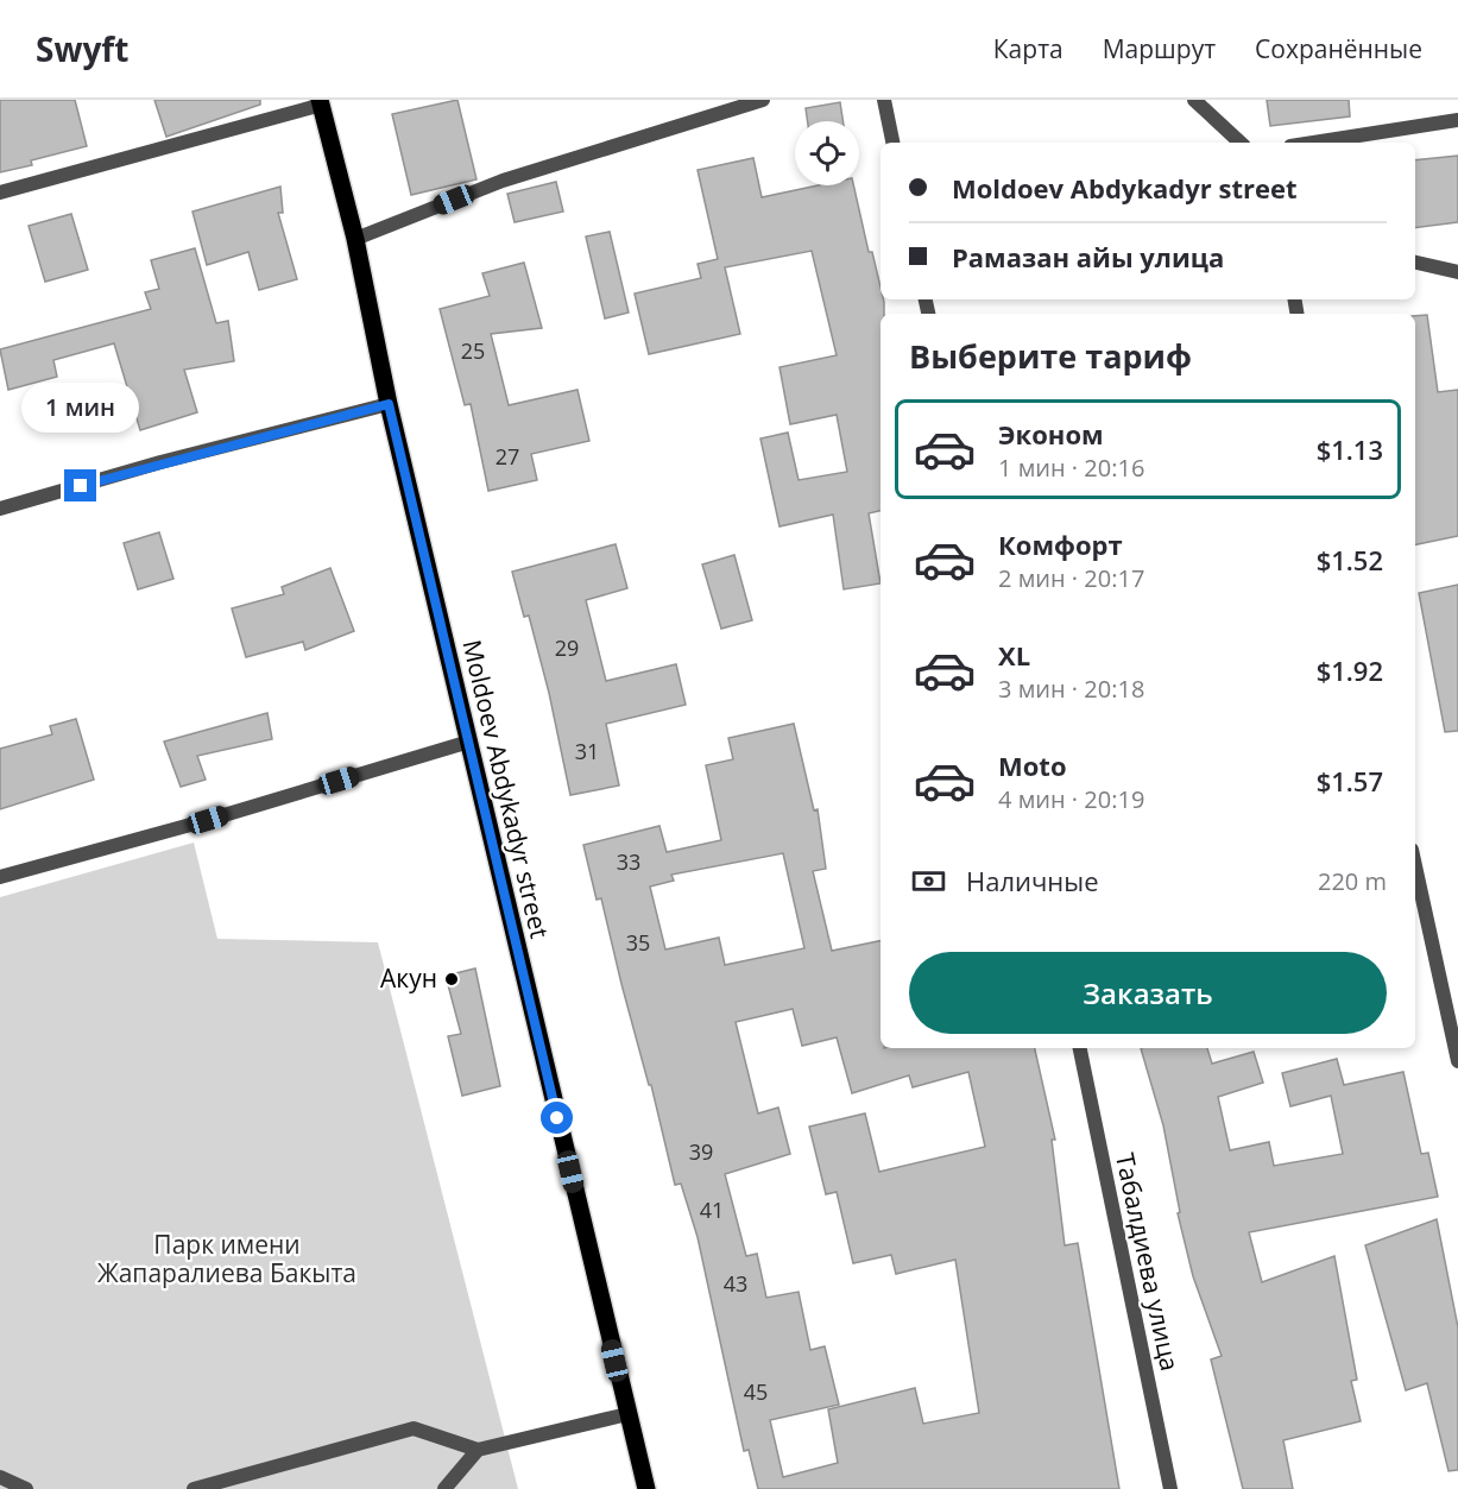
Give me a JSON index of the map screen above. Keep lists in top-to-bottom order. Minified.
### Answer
{"streets":{"main road":["Moldoev Abdykadyr street"],"street":["Табалдиева улица"]},"parks":["Парк имени Жапаралиева Бакыта"],"places":["Акун"],"house_numbers":["25","27","29","31","33","35","39","41","43","45"],"page":{"header":"Swyft","nav":["Карта","Маршрут","Сохранённые"],"banner":["Moldoev Abdykadyr street","Рамазан айы улица"],"heading":"Выберите тариф","bubble":"1 мин","list":[{"name":"Эконом","note":"1 мин · 20:16","value":"$1.13"},{"name":"Комфорт","note":"2 мин · 20:17","value":"$1.52"},{"name":"XL","note":"3 мин · 20:18","value":"$1.92"},{"name":"Moto","note":"4 мин · 20:19","value":"$1.57"}],"pay":["Наличные","220 m"],"buttons":"Заказать"}}
